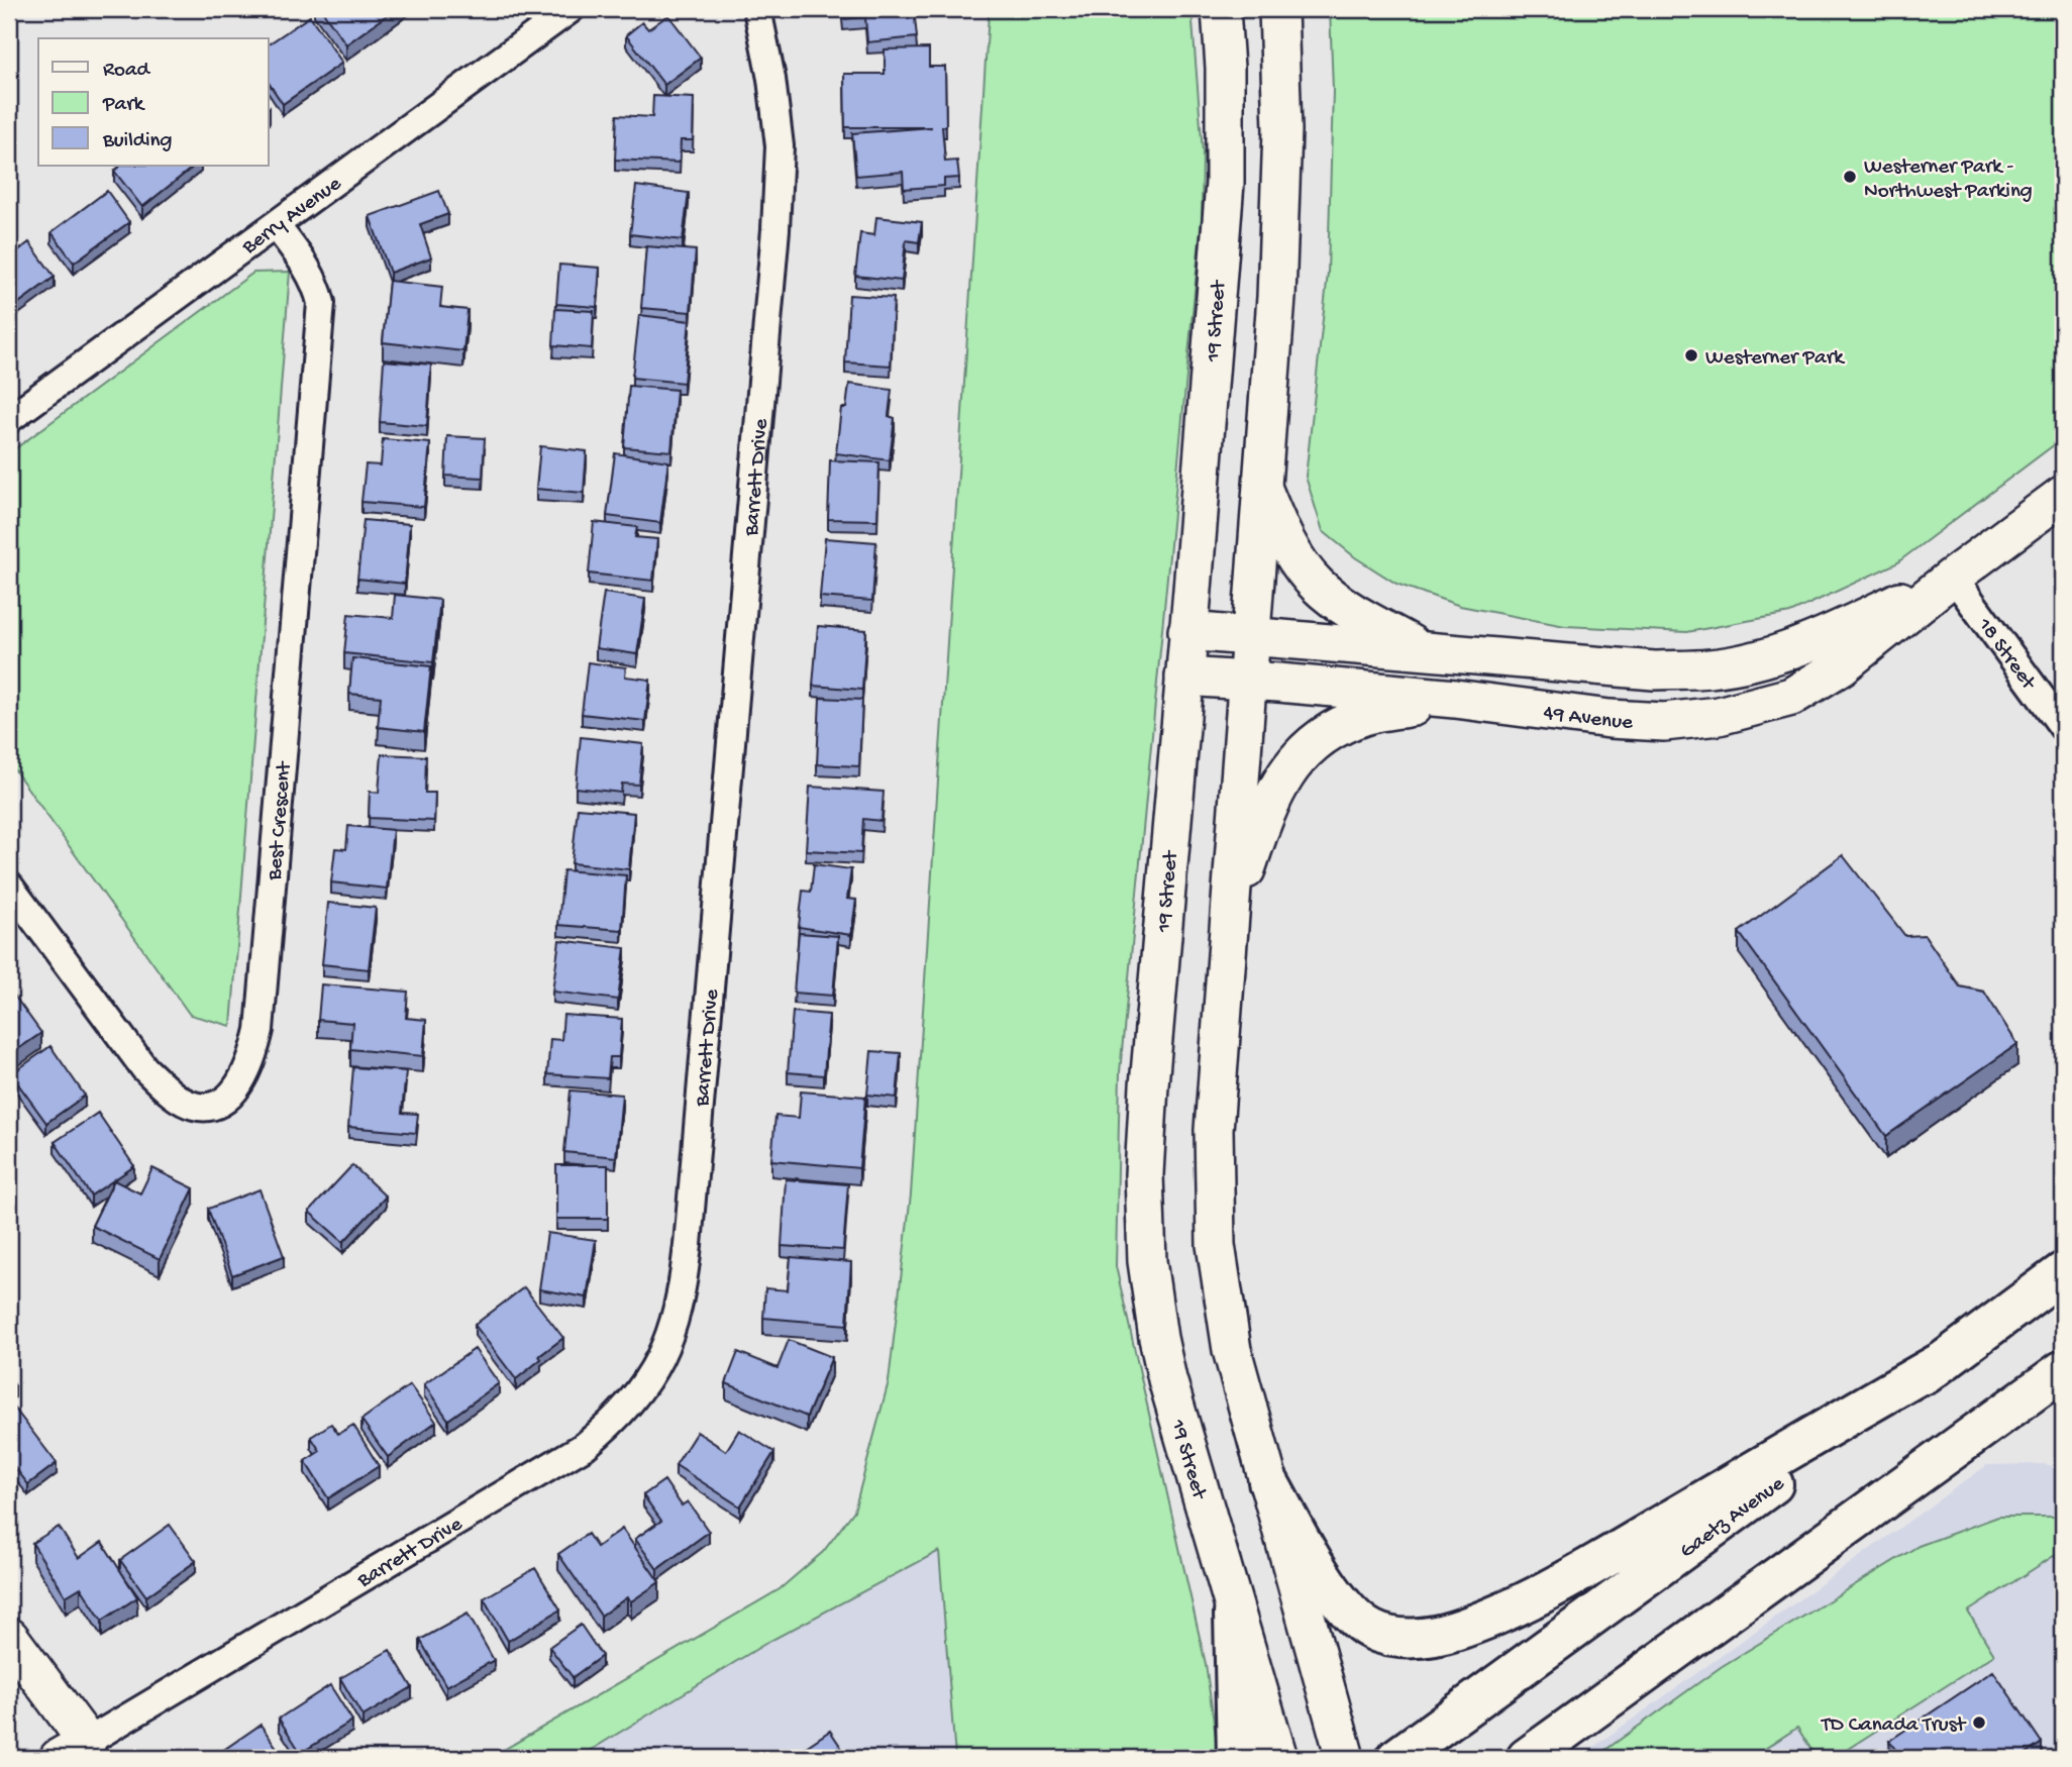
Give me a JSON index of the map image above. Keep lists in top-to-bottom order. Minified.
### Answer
{"streets":{"main road":["19 Street","49 Avenue","Gaetz Avenue"],"street":["Berry Avenue","Barrett Drive","18 Street","Best Crescent"]},"crossings":[["Berry Avenue","Best Crescent"],["19 Street","49 Avenue"],["18 Street","49 Avenue"]],"places":["Westerner Park - Northwest Parking","Westerner Park","TD Canada Trust"],"legend":["Road","Park","Building"]}
